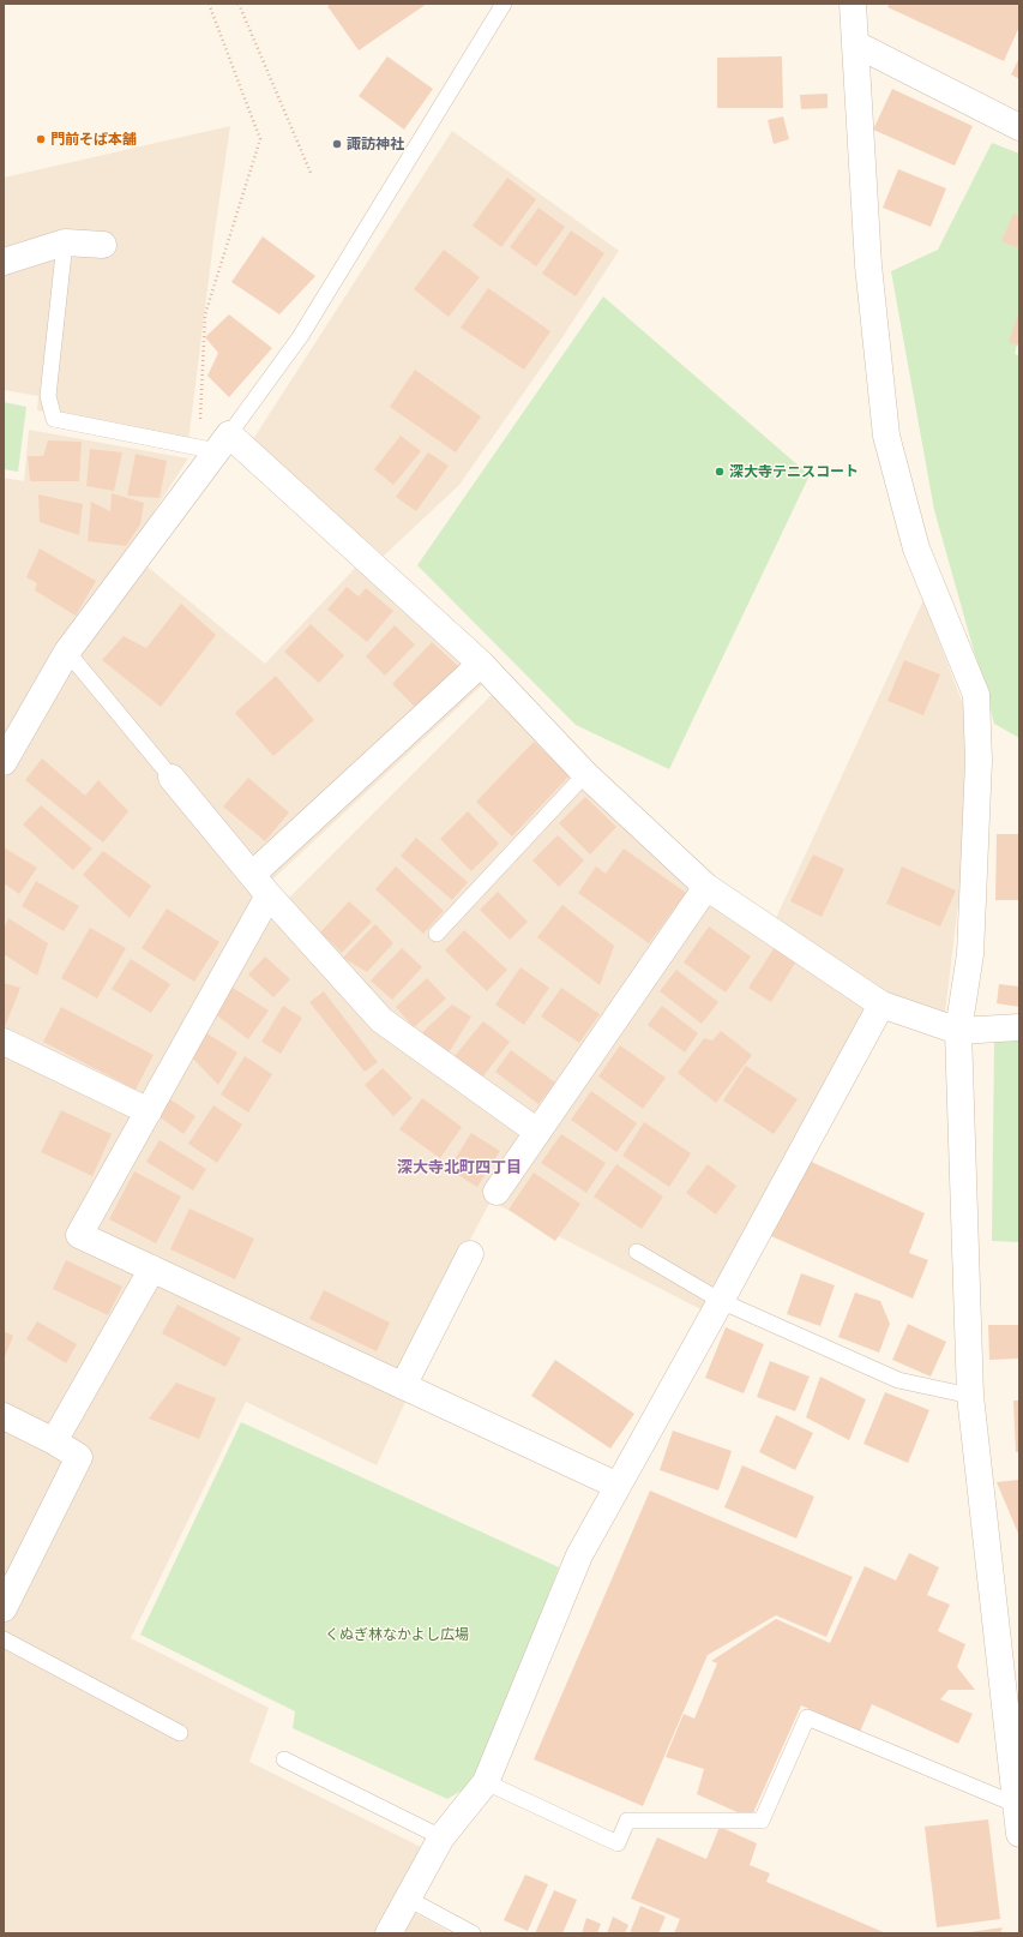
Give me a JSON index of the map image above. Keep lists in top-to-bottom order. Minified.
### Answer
{"districts":["深大寺北町四丁目"],"parks":["くぬぎ林なかよし広場"],"places":["門前そば本舗","諏訪神社","深大寺テニスコート"]}
